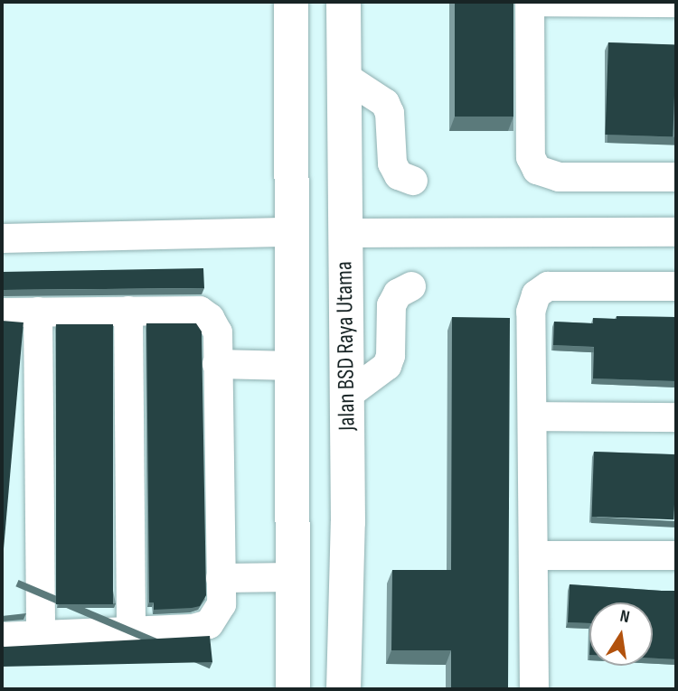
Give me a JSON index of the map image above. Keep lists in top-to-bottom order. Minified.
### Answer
{"streets":{"main road":["Jalan BSD Raya Utama"]},"north":"top"}
